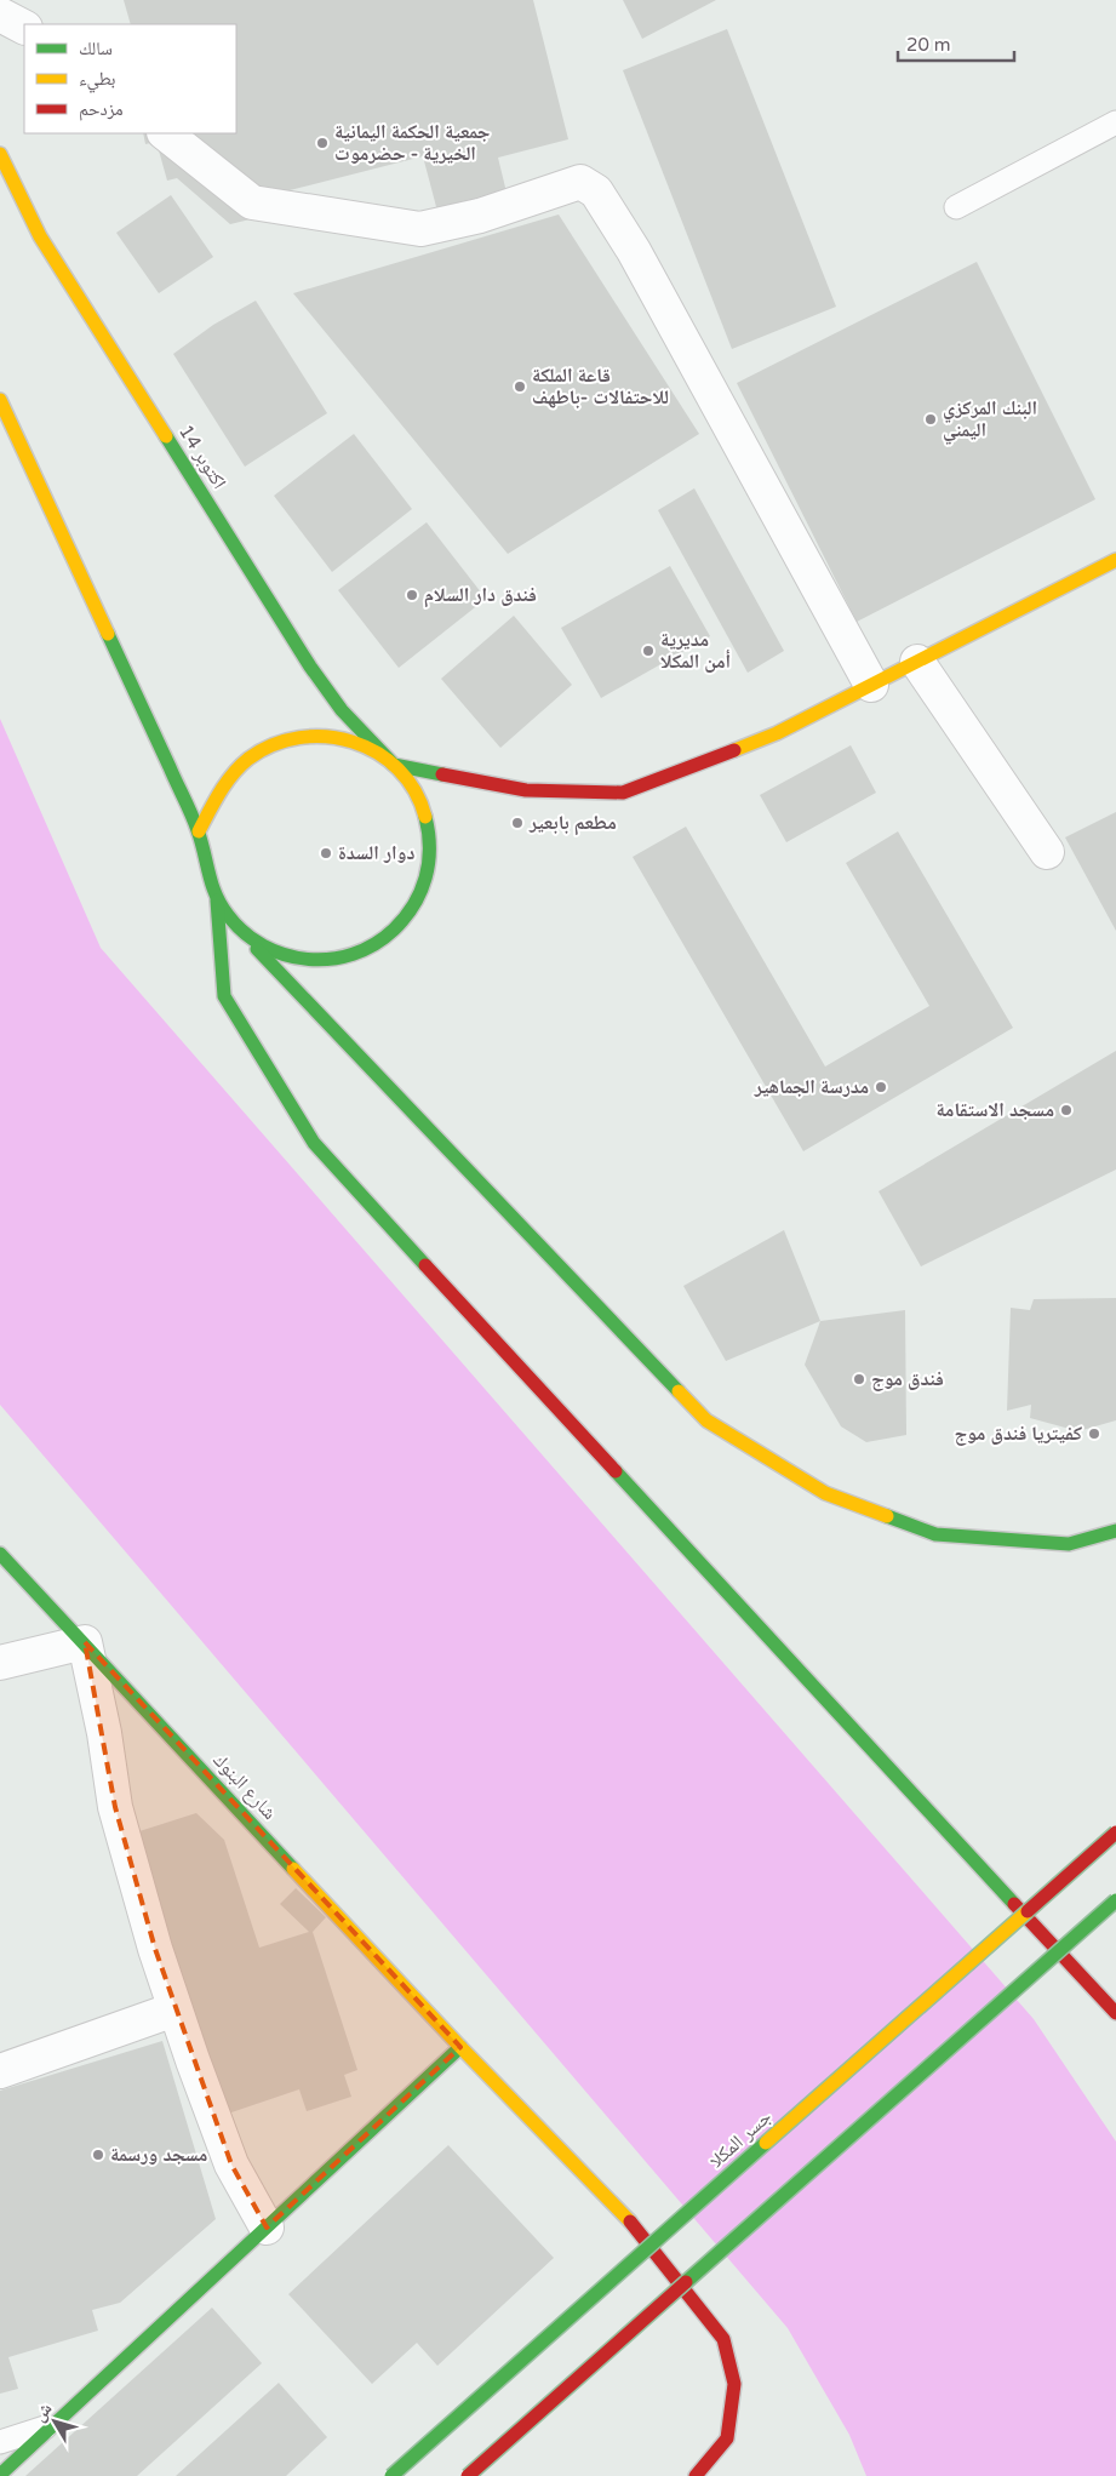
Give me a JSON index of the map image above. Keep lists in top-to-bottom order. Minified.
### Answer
{"streets":{"main road":["14 اكتوبر","شارع البنوك","جسر المكلا"]},"places":["جمعية الحكمة اليمانية الخيرية - حضرموت","قاعة الملكة للاحتفالات -باطهف","البنك المركزي اليمني","فندق دار السلام","مديرية أمن المكلا","مطعم بابعير","دوار السدة","مدرسة الجماهير","مسجد الاستقامة","فندق موج","كفيتريا فندق موج","مسجد ورسمة"],"legend":["سالك","بطيء","مزدحم"],"scale_bar":"20 m","north":"top left"}
